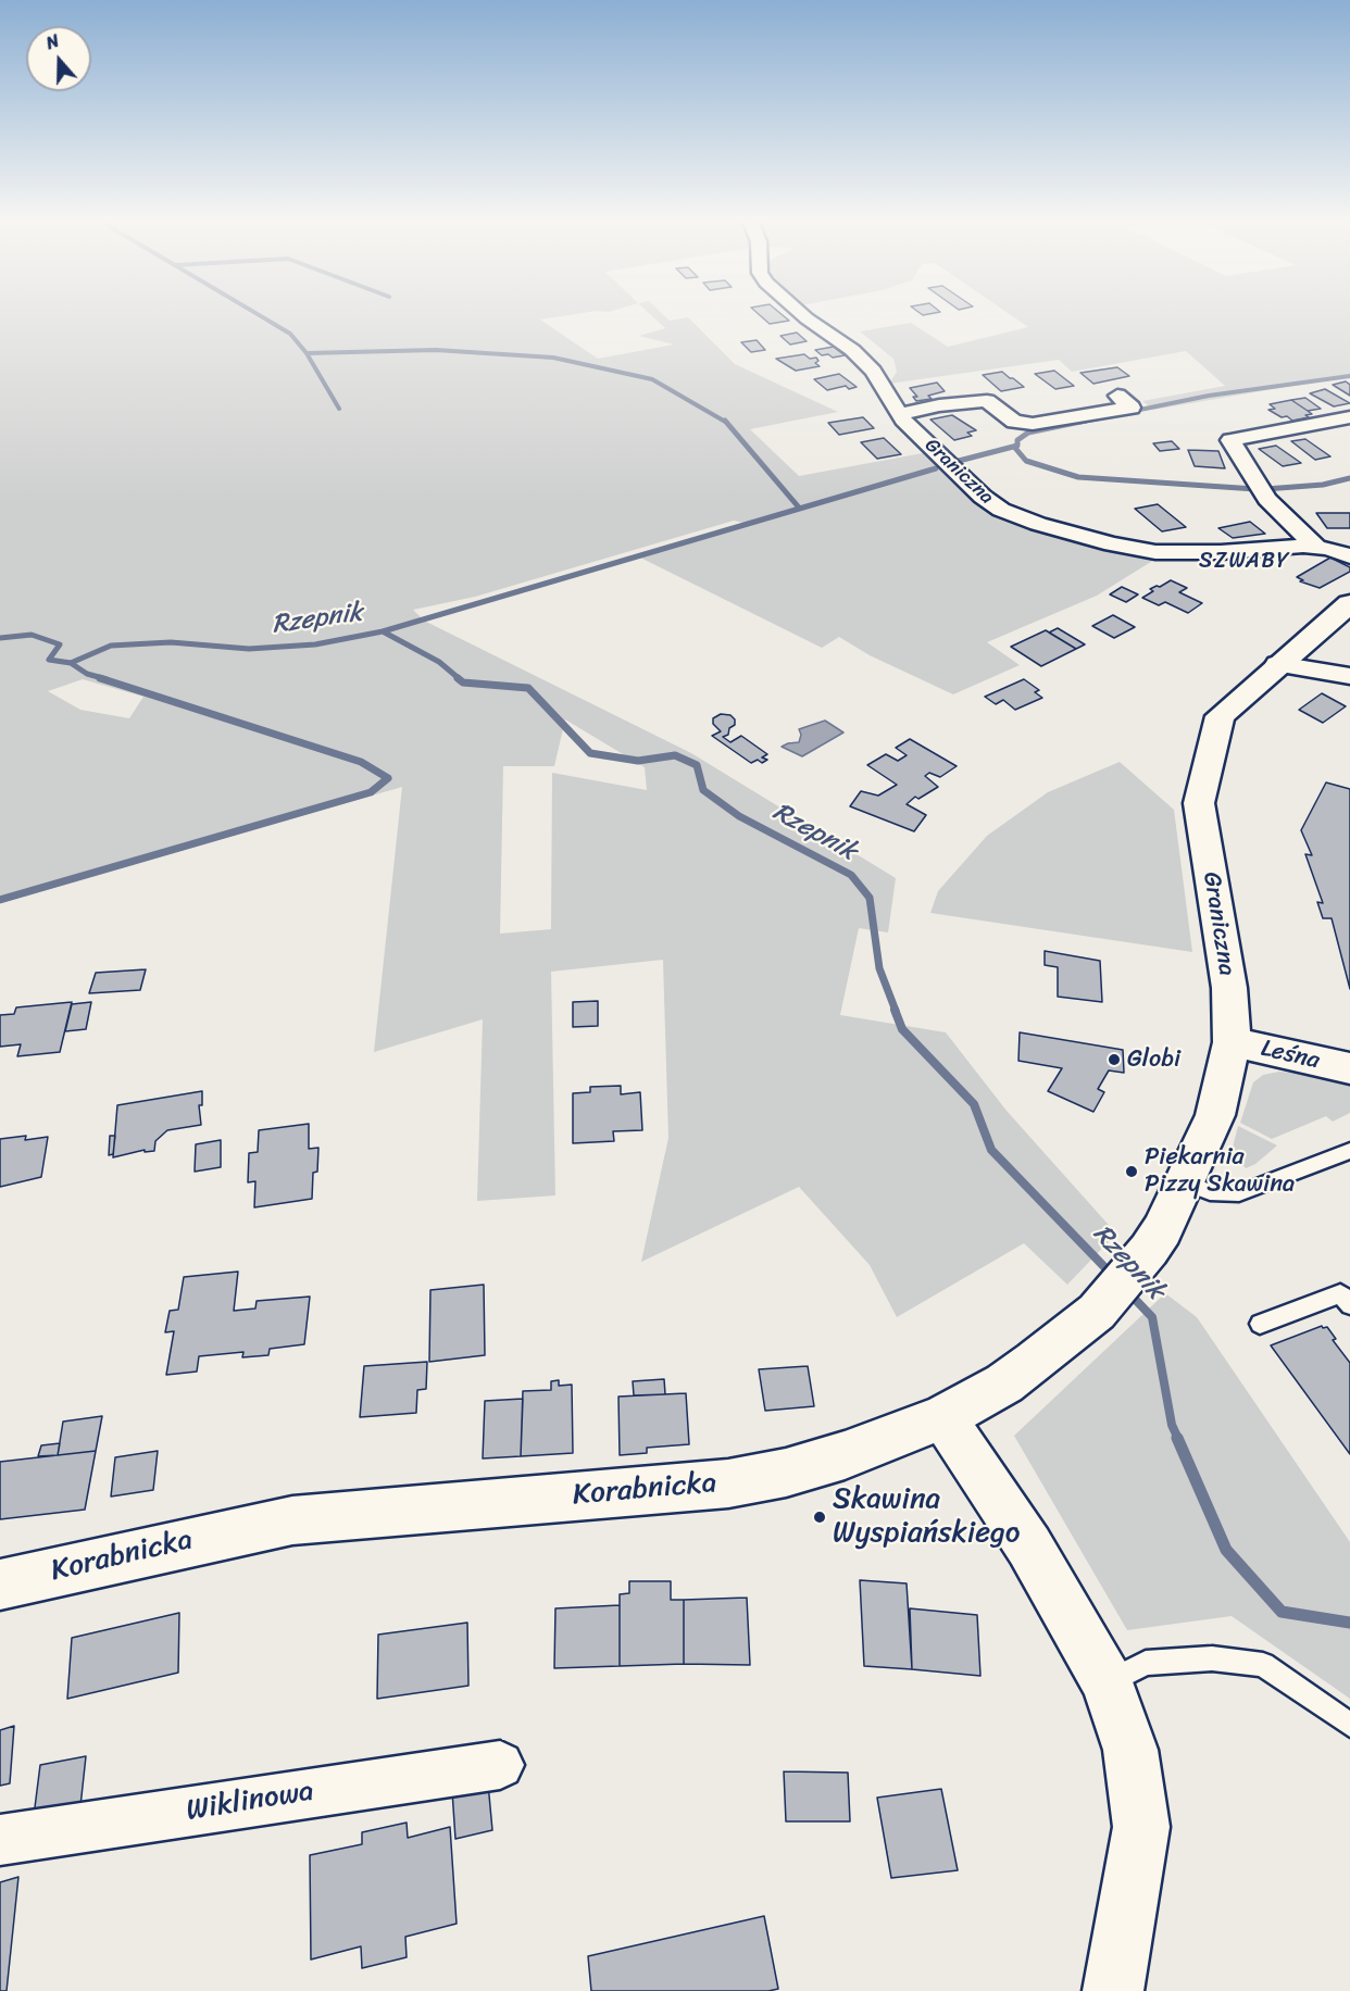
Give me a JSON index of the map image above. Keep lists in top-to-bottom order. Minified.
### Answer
{"streets":{"street":["Graniczna","Leśna","Korabnicka","Wiklinowa"]},"crossings":[["Graniczna","Leśna"],["Graniczna","Korabnicka"]],"districts":["SZWABY"],"water":["Rzepnik"],"places":["Globi","Piekarnia Pizzy Skawina","Skawina Wyspiańskiego"],"north":"top"}
